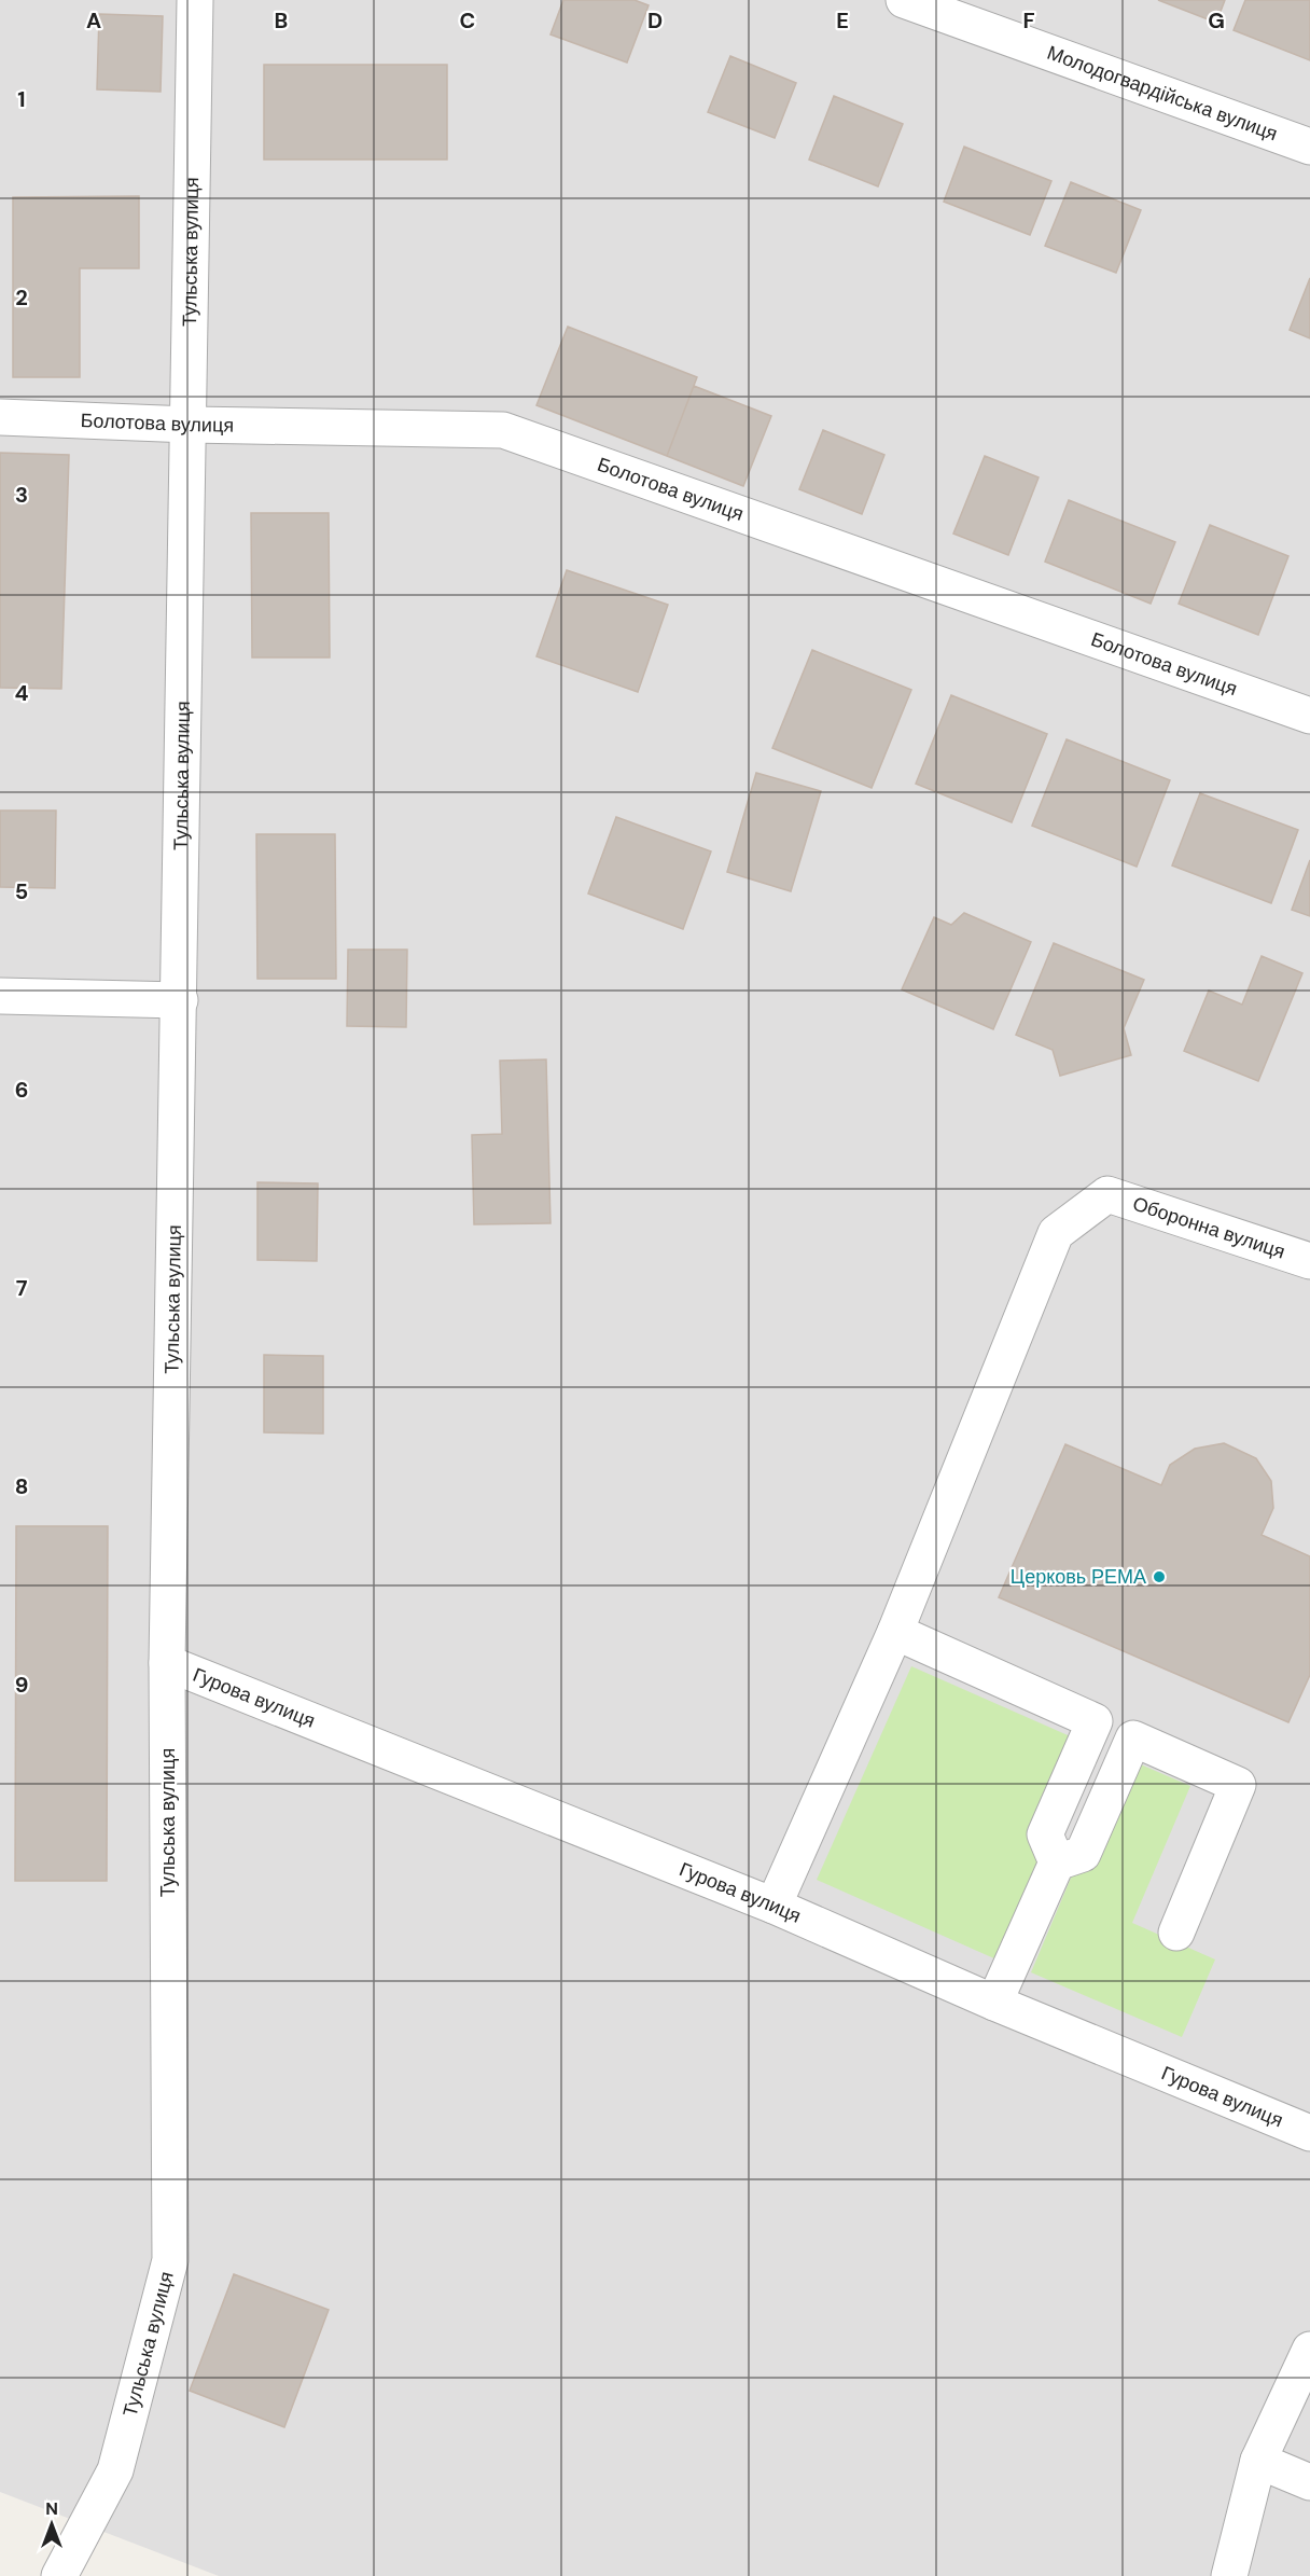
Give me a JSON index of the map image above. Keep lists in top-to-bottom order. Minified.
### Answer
{"streets":{"street":["Молодогвардійська вулиця","Тульська вулиця","Болотова вулиця","Оборонна вулиця","Гурова вулиця"]},"crossings":[["Тульська вулиця","Болотова вулиця"],["Тульська вулиця","Гурова вулиця"]],"places":["Церковь РЕМА"],"north":"top","grid":{"columns":["A","B","C","D","E","F","G"],"rows":["1","2","3","4","5","6","7","8","9"]}}
